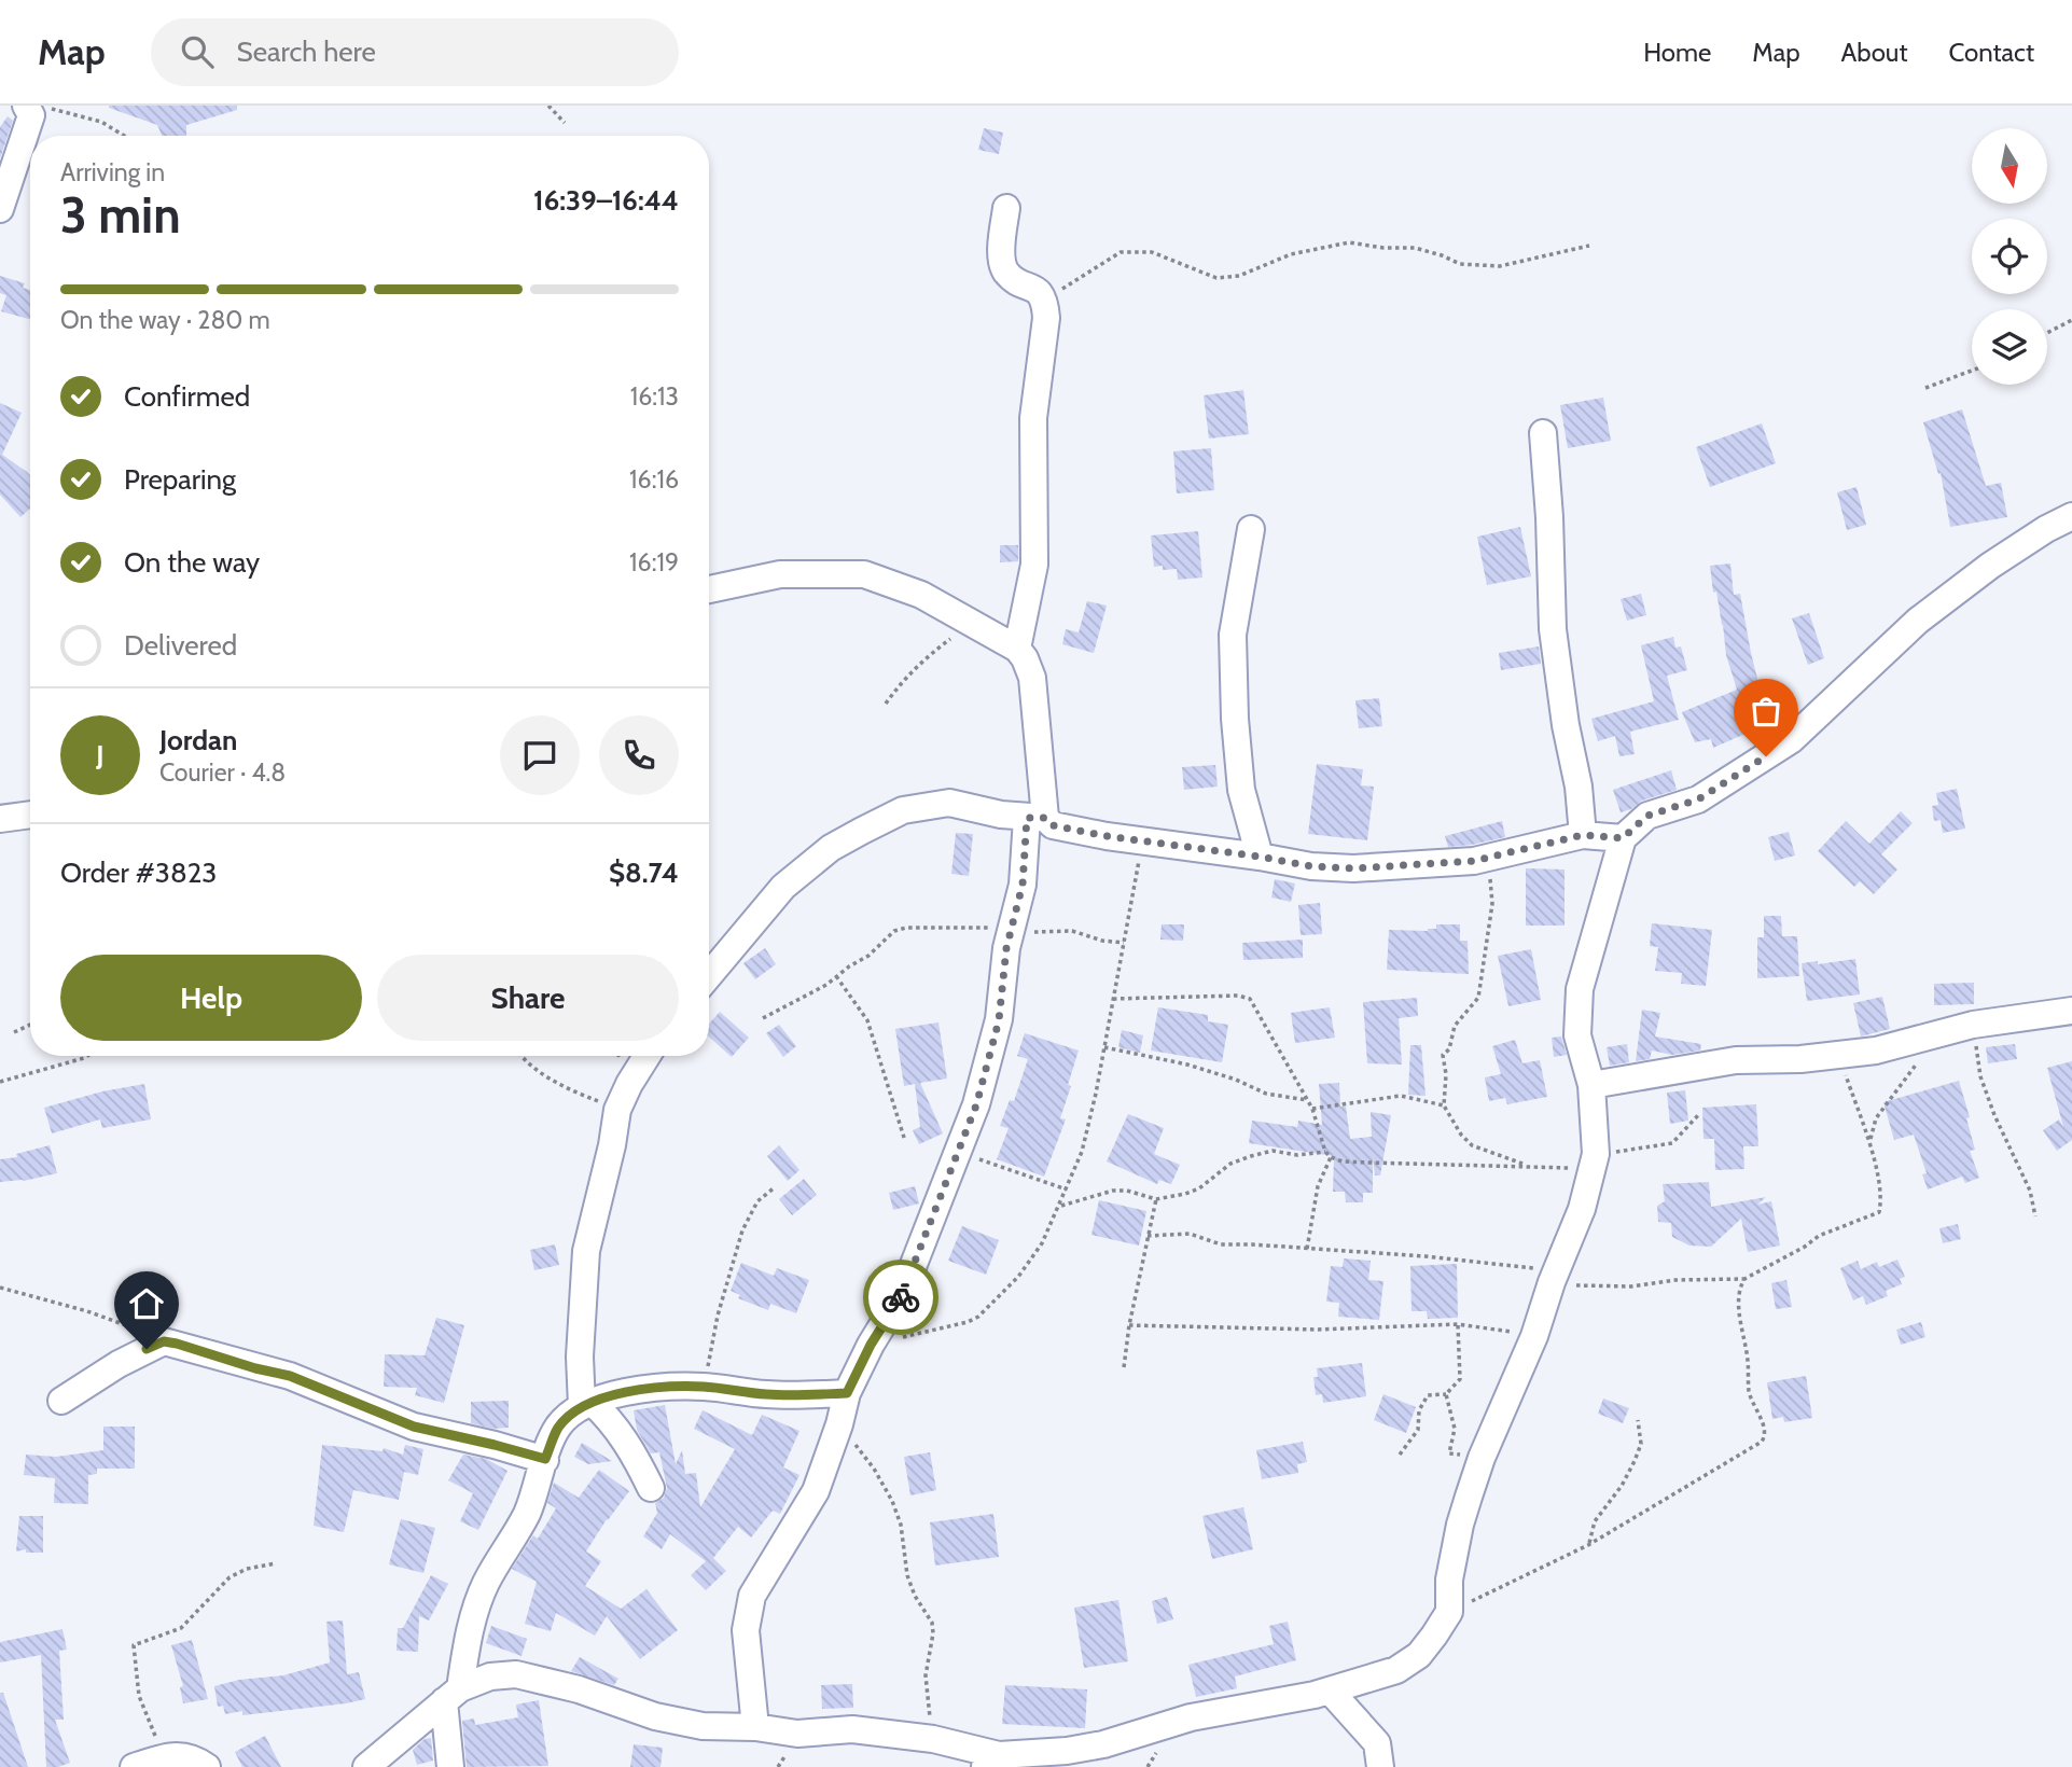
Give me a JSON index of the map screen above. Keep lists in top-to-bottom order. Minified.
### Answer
{"north":"bottom","page":{"header":"Map","search":"Search here","nav":["Home","Map","About","Contact"],"heading":["3 min","Arriving in","16:39–16:44"],"panel":["Jordan","Courier · 4.8","Order #3823","$8.74"],"bar":"On the way · 280 m","list":[["Confirmed","16:13"],["Preparing","16:16"],["On the way","16:19"],"Delivered"],"round":"J","buttons":["Help","Share"]}}
